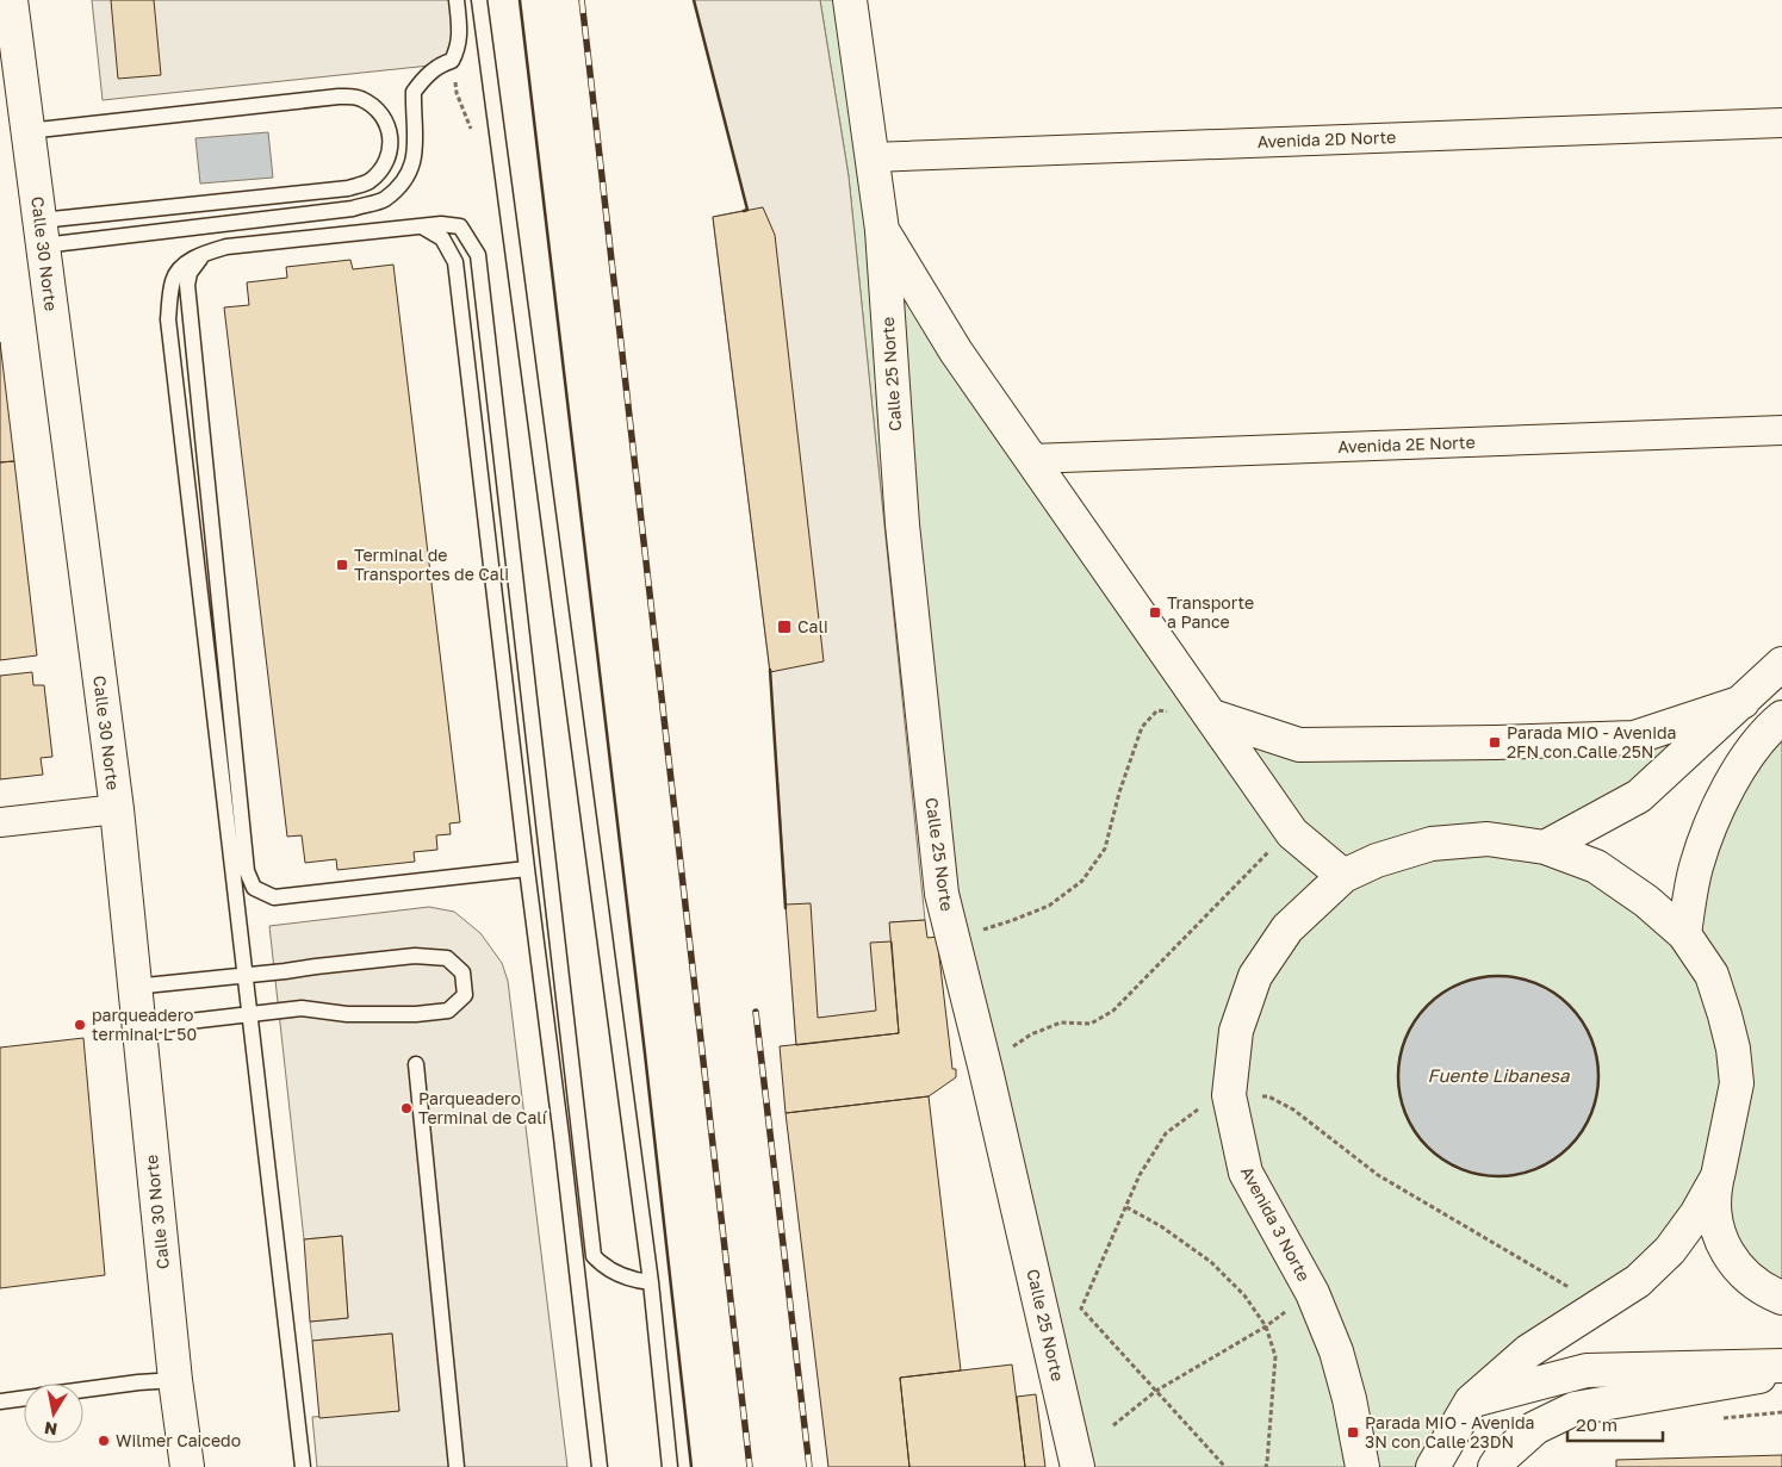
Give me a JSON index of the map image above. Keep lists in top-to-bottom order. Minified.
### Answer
{"streets":{"main road":["Calle 30 Norte","Calle 25 Norte","Avenida 3 Norte"],"street":["Avenida 2D Norte","Avenida 2E Norte"]},"crossings":[["Avenida 2D Norte","Calle 25 Norte"],["Calle 25 Norte","Avenida 2E Norte"],["Calle 25 Norte","Avenida 3 Norte"]],"water":["Fuente Libanesa"],"places":{"transit":["Terminal de Transportes de Cali","Transporte a Pance","Cali","Parada MIO - Avenida 2FN con Calle 25N","Parada MIO - Avenida 3N con Calle 23DN"],"other":["parqueadero terminal L 50","Parqueadero Terminal de Calí","Wilmer Caicedo"]},"scale_bar":"20 m","north":"bottom"}
